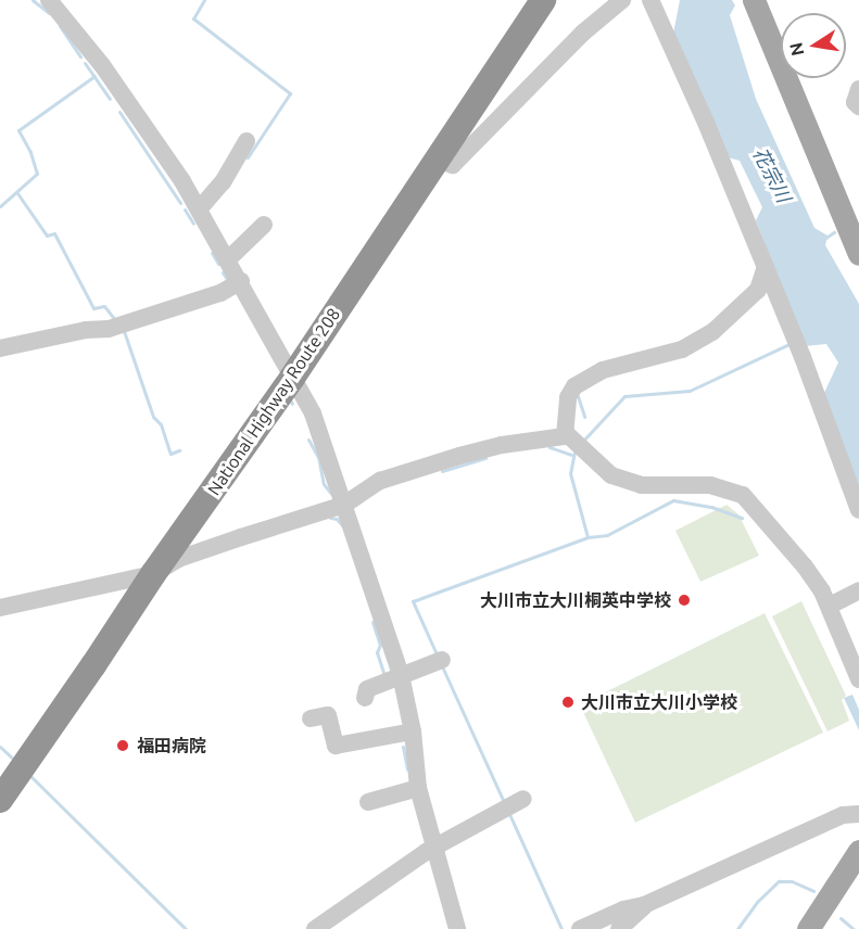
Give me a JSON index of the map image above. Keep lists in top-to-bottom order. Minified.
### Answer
{"streets":{"highway":["National Highway Route 208"]},"water":["花宗川"],"places":["大川市立大川桐英中学校","大川市立大川小学校","福田病院"],"north":"left"}
